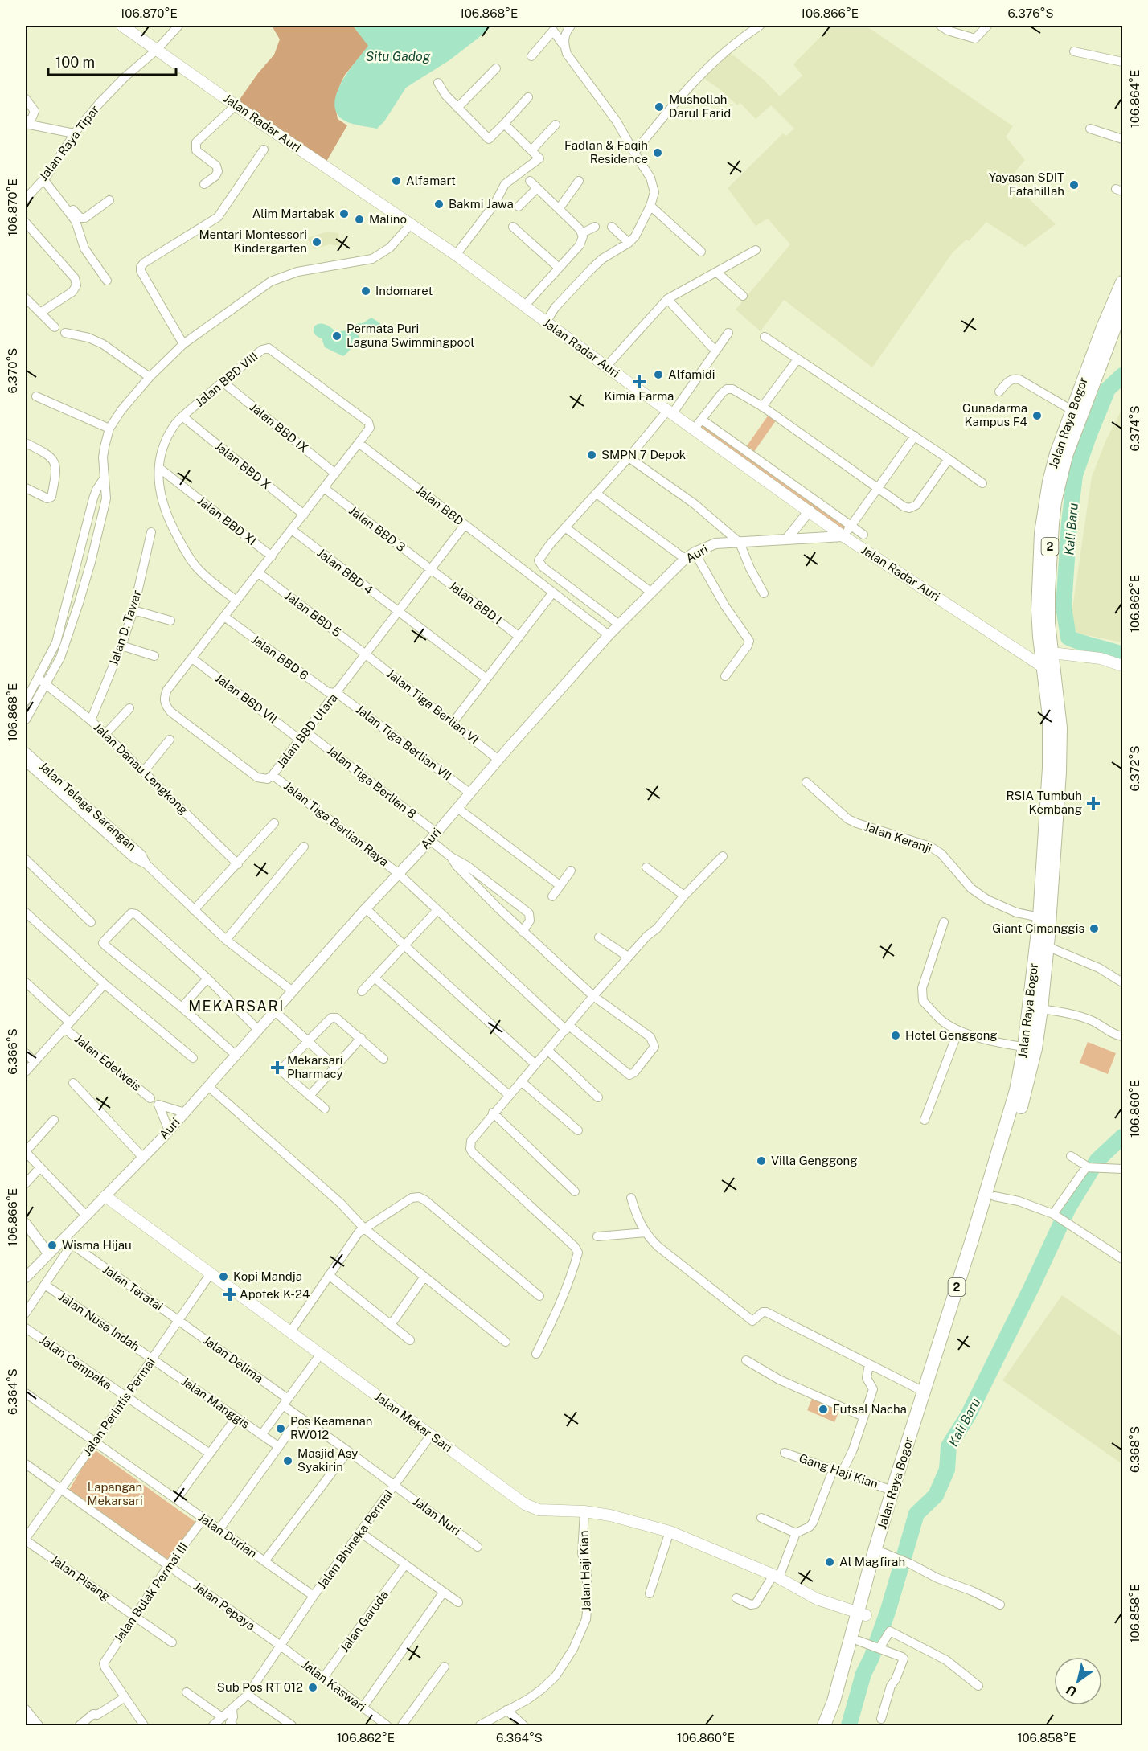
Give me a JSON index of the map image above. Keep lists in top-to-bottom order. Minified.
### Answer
{"streets":{"highway":["Jalan Raya Bogor","2"],"main road":["Jalan Radar Auri","Jalan Mekar Sari"],"street":["Jalan Raya Tipar","Jalan BBD VIII","Jalan BBD IX","Jalan BBD X","Jalan BBD","Jalan BBD XI","Jalan BBD 3","Auri","Jalan BBD 4","Jalan BBD I","Jalan BBD 5","Jalan D. Tawar","Jalan BBD 6","Jalan BBD VII","Jalan Tiga Berlian VI","Jalan BBD Utara","Jalan Tiga Berlian VII","Jalan Danau Lengkong","Jalan Tiga Berlian 8","Jalan Telaga Sarangan","Jalan Tiga Berlian Raya","Jalan Keranji","Jalan Edelweis","Jalan Teratai","Jalan Nusa Indah","Jalan Delima","Jalan Cempaka","Jalan Manggis","Jalan Perintis Permai","Gang Haji Kian","Jalan Nuri","Jalan Durian","Jalan Bhineka Permai","Jalan Haji Kian","Jalan Pisang","Jalan Bulak Permai III","Jalan Pepaya","Jalan Garuda","Jalan Kaswari"]},"crossings":[["Jalan Radar Auri","Jalan Raya Tipar"],["Jalan Radar Auri","Jalan Raya Bogor"],["Jalan Radar Auri","Auri"],["Jalan BBD VIII","Jalan BBD IX"],["Jalan BBD VIII","Jalan BBD X"],["Jalan BBD VIII","Jalan BBD"],["Jalan BBD VIII","Jalan BBD XI"],["Jalan BBD VIII","Jalan BBD Utara"],["Jalan Raya Bogor","Jalan Keranji"],["Jalan Raya Bogor","Jalan Mekar Sari"],["Jalan Raya Bogor","Gang Haji Kian"],["Jalan BBD","Auri"],["Jalan BBD","Jalan BBD Utara"],["Jalan BBD XI","Jalan BBD Utara"],["Jalan BBD 3","Jalan BBD I"],["Jalan BBD 3","Jalan BBD Utara"],["Auri","Jalan Tiga Berlian VI"],["Auri","Jalan Tiga Berlian VII"],["Auri","Jalan Tiga Berlian 8"],["Auri","Jalan Telaga Sarangan"],["Auri","Jalan Tiga Berlian Raya"],["Auri","Jalan Mekar Sari"],["Jalan BBD 4","Jalan BBD Utara"],["Jalan BBD I","Jalan BBD Utara"],["Jalan BBD 5","Jalan Tiga Berlian VI"],["Jalan BBD 5","Jalan BBD Utara"],["Jalan D. Tawar","Jalan Danau Lengkong"],["Jalan BBD 6","Jalan BBD Utara"],["Jalan BBD 6","Jalan Tiga Berlian VII"],["Jalan BBD VII","Jalan BBD Utara"],["Jalan Tiga Berlian VI","Jalan BBD Utara"],["Jalan BBD Utara","Jalan Tiga Berlian VII"],["Jalan BBD Utara","Jalan Tiga Berlian 8"],["Jalan BBD Utara","Jalan Tiga Berlian Raya"],["Jalan Teratai","Jalan Delima"],["Jalan Teratai","Jalan Perintis Permai"],["Jalan Nusa Indah","Jalan Manggis"],["Jalan Nusa Indah","Jalan Perintis Permai"],["Jalan Delima","Jalan Perintis Permai"],["Jalan Delima","Jalan Nuri"],["Jalan Cempaka","Jalan Perintis Permai"],["Jalan Manggis","Jalan Perintis Permai"],["Jalan Perintis Permai","Jalan Mekar Sari"],["Jalan Perintis Permai","Jalan Durian"],["Jalan Perintis Permai","Jalan Pisang"],["Jalan Perintis Permai","Jalan Pepaya"],["Jalan Mekar Sari","Jalan Bhineka Permai"],["Jalan Mekar Sari","Jalan Haji Kian"],["Jalan Nuri","Jalan Bhineka Permai"],["Jalan Durian","Jalan Bhineka Permai"],["Jalan Durian","Jalan Bulak Permai III"],["Jalan Bhineka Permai","Jalan Pepaya"],["Jalan Bhineka Permai","Jalan Kaswari"],["Jalan Pisang","Jalan Bulak Permai III"],["Jalan Bulak Permai III","Jalan Pepaya"],["Jalan Pepaya","Jalan Kaswari"],["Jalan Garuda","Jalan Kaswari"]],"districts":["MEKARSARI"],"water":["Situ Gadog","Kali Baru"],"parks":["Lapangan Mekarsari"],"places":{"other":["Mushollah Darul Farid","Fadlan & Faqih Residence","Alfamart","Yayasan SDIT Fatahillah","Bakmi Jawa","Alim Martabak","Malino","Mentari Montessori Kindergarten","Indomaret","Permata Puri Laguna Swimmingpool","Alfamidi","Gunadarma Kampus F4","SMPN 7 Depok","Giant Cimanggis","Hotel Genggong","Villa Genggong","Wisma Hijau","Kopi Mandja","Futsal Nacha","Pos Keamanan RW012","Masjid Asy Syakirin","Al Magfirah","Sub Pos RT 012"],"health":["Kimia Farma","RSIA Tumbuh Kembang","Mekarsari Pharmacy","Apotek K-24"]},"scale_bar":"100 m","north":"bottom left","coordinates":["106.870°E","106.868°E","106.866°E","6.376°S","106.864°E","6.370°S","6.374°S","106.862°E","6.372°S","6.366°S","106.860°E","6.364°S","6.368°S","106.858°E"]}
